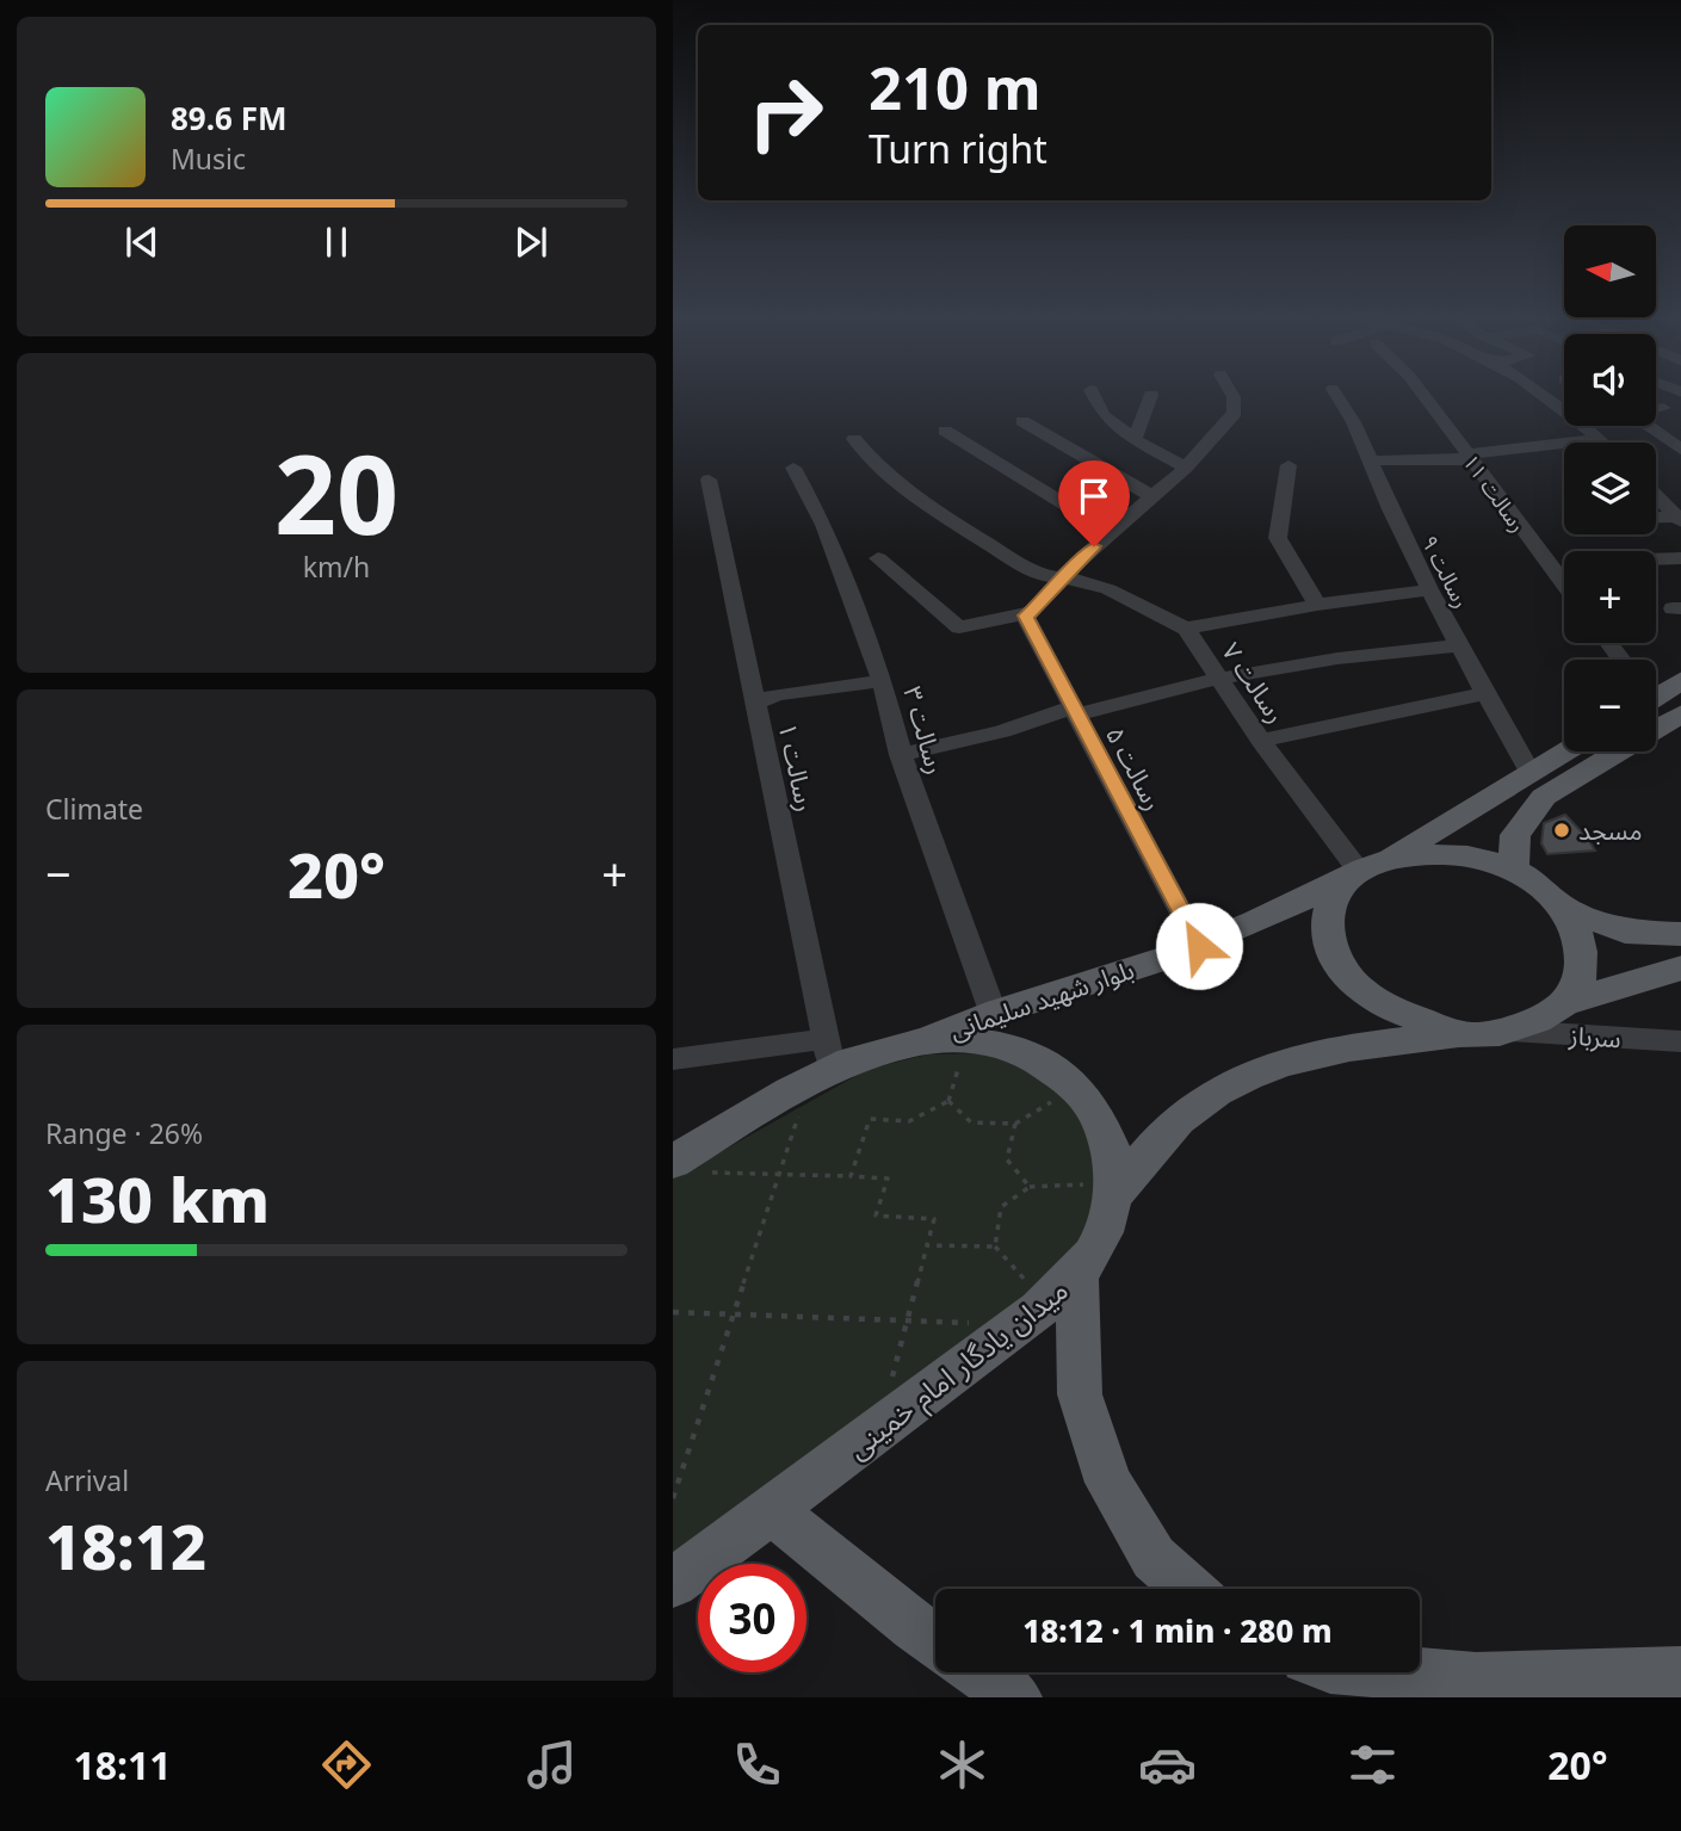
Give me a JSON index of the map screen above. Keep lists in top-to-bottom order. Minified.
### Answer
{"streets":{"main road":["بلوار شهید سلیمانی","میدان یادگار امام خمینی"],"street":["رسالت ۱۱","رسالت ۹","رسالت ۷","رسالت ۳","رسالت ۱","رسالت ۵","سرباز"]},"crossings":[["رسالت ۹","بلوار شهید سلیمانی"],["رسالت ۷","بلوار شهید سلیمانی"],["رسالت ۷","سرباز"],["رسالت ۳","بلوار شهید سلیمانی"],["رسالت ۱","میدان یادگار امام خمینی"],["رسالت ۵","بلوار شهید سلیمانی"],["بلوار شهید سلیمانی","سرباز"],["بلوار شهید سلیمانی","میدان یادگار امام خمینی"]],"places":["مسجد"],"north":"left","page":{"turn":["210 m","Turn right"],"song":["89.6 FM","Music"],"map_buttons":["+","−"],"tile":[["20","km/h"],"Climate",["Range · 26%","130 km"],["Arrival","18:12"]],"heat":["−","20°","+"],"limit":"30","trip":"18:12 · 1 min · 280 m","tabs":["18:11","20°"]}}
